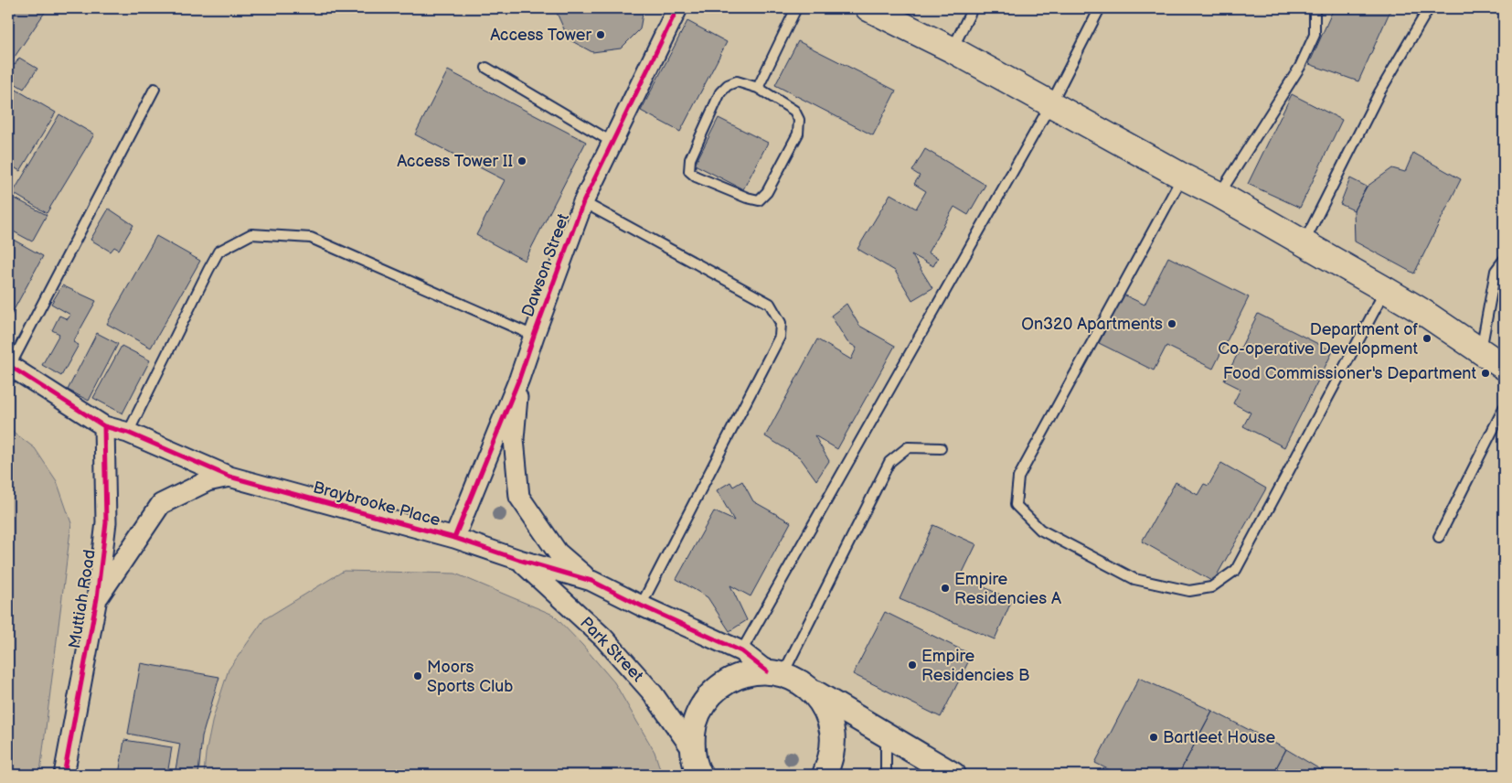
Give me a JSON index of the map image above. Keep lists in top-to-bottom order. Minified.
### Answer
{"streets":{"street":["Dawson Street","Braybrooke Place","Muttiah Road","Park Street"]},"crossings":[["Dawson Street","Braybrooke Place"],["Braybrooke Place","Muttiah Road"],["Braybrooke Place","Park Street"]],"places":["Access Tower","Access Tower II","On320 Apartments","Department of Co-operative Development","Food Commissioner's Department","Empire Residencies A","Empire Residencies B","Moors Sports Club","Bartleet House"]}
